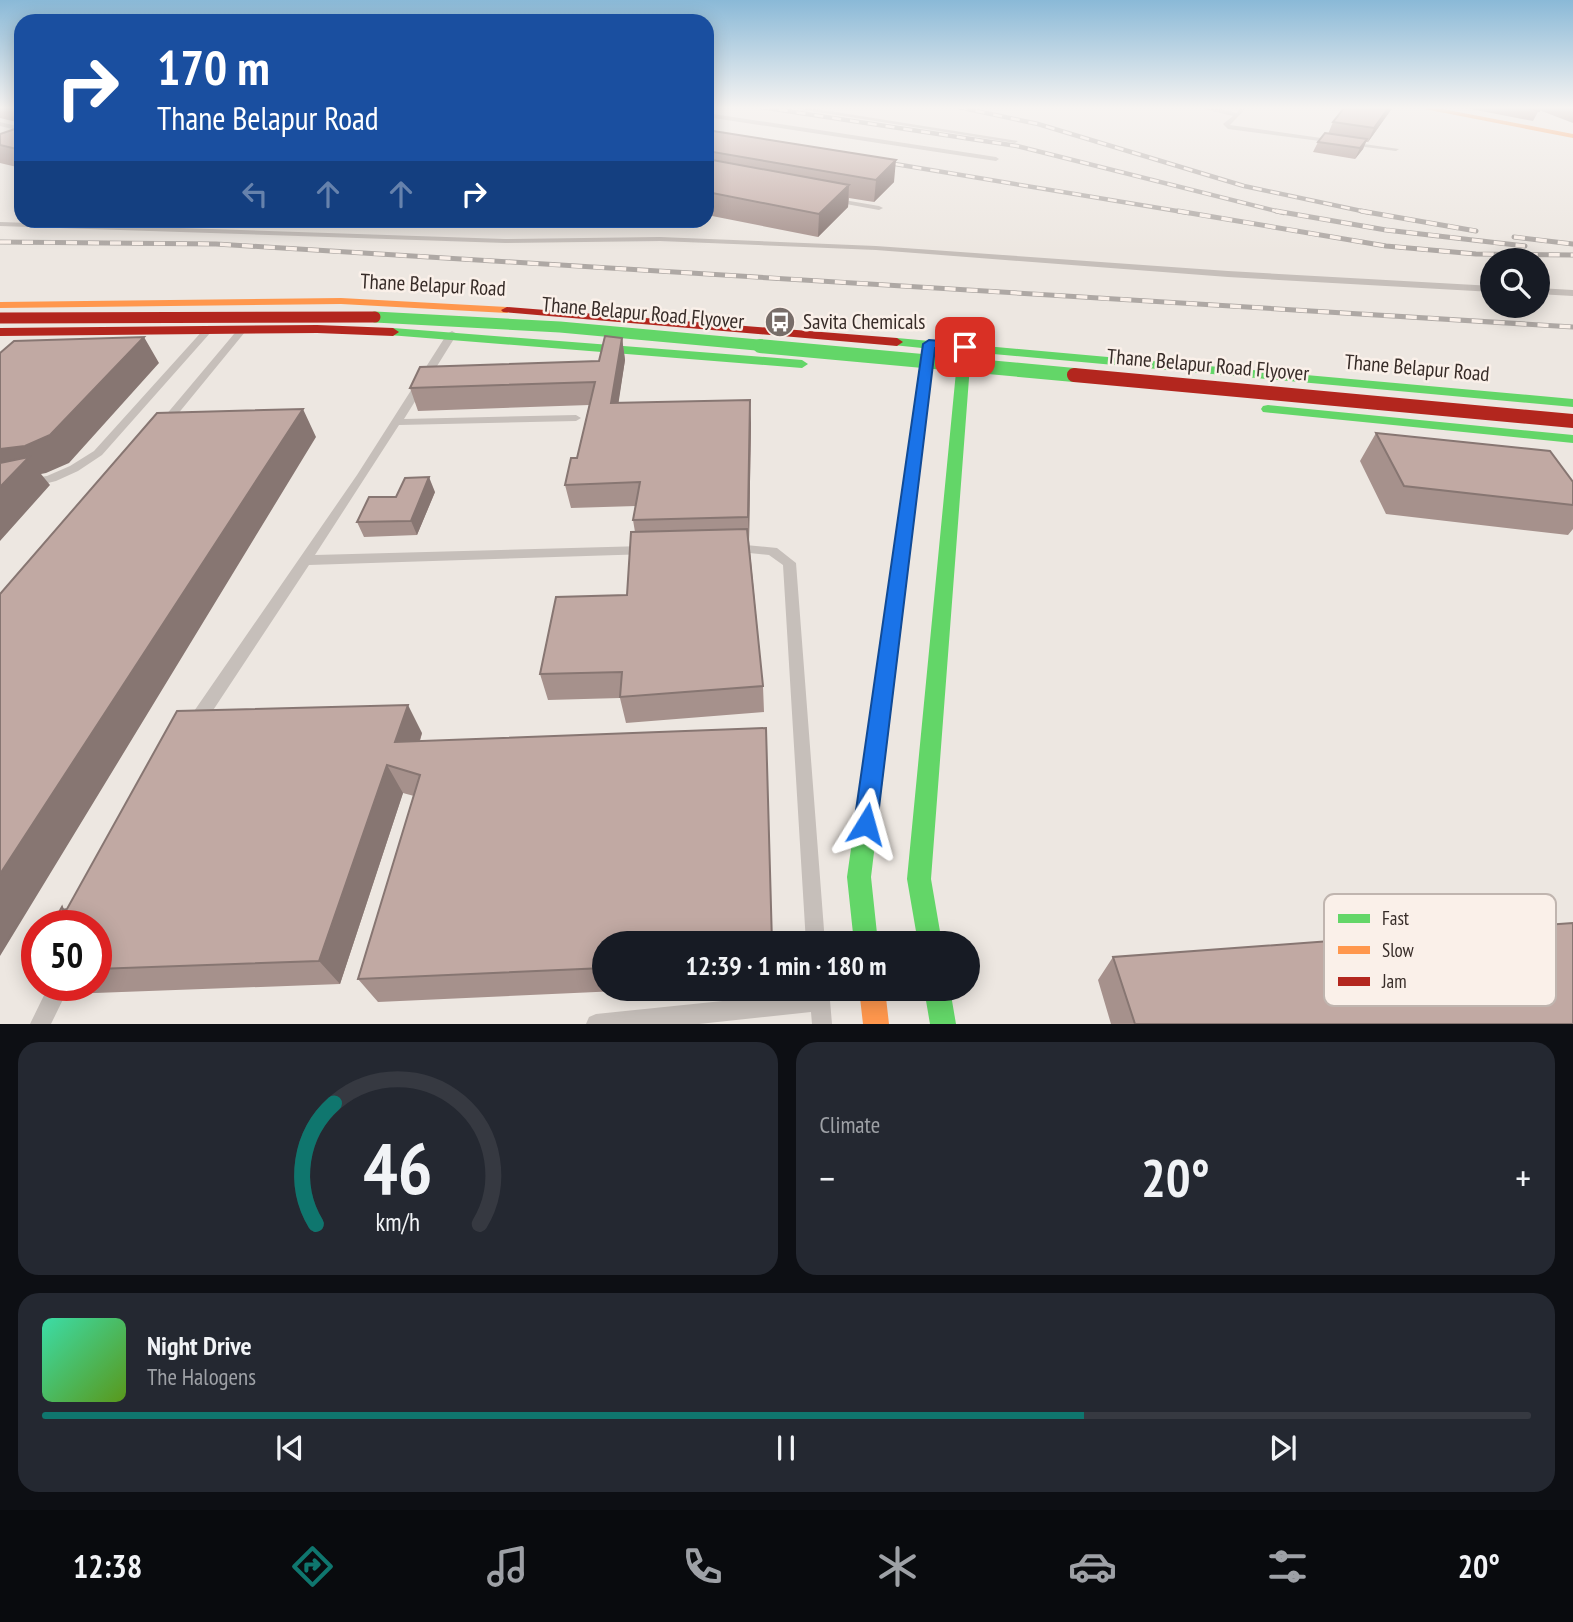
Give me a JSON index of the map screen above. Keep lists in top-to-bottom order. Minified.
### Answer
{"streets":{"main road":["Thane Belapur Road","Thane Belapur Road Flyover"]},"places":{"bus stop":["Savita Chemicals"]},"legend":["Fast","Slow","Jam"],"page":{"turn":["170 m","Thane Belapur Road"],"limit":"50","trip":"12:39 · 1 min · 180 m","tile":"Climate","heat":["−","20°","+"],"song":["Night Drive","The Halogens"],"tabs":["12:38","20°"],"gauge":["46","km/h"]}}
